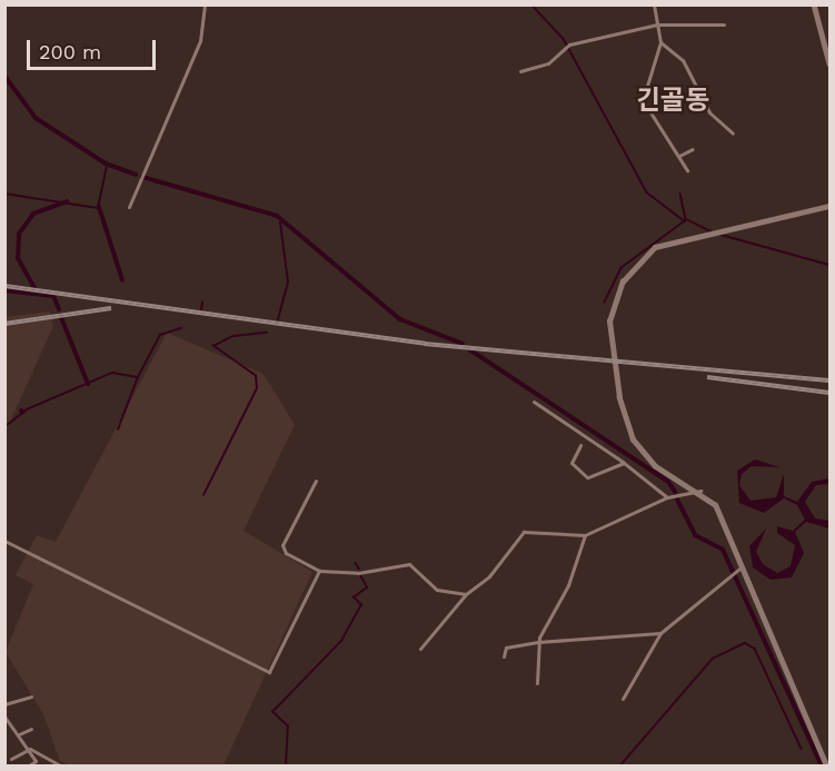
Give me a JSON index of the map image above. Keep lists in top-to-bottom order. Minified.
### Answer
{"districts":["긴골동"],"scale_bar":"200 m"}
